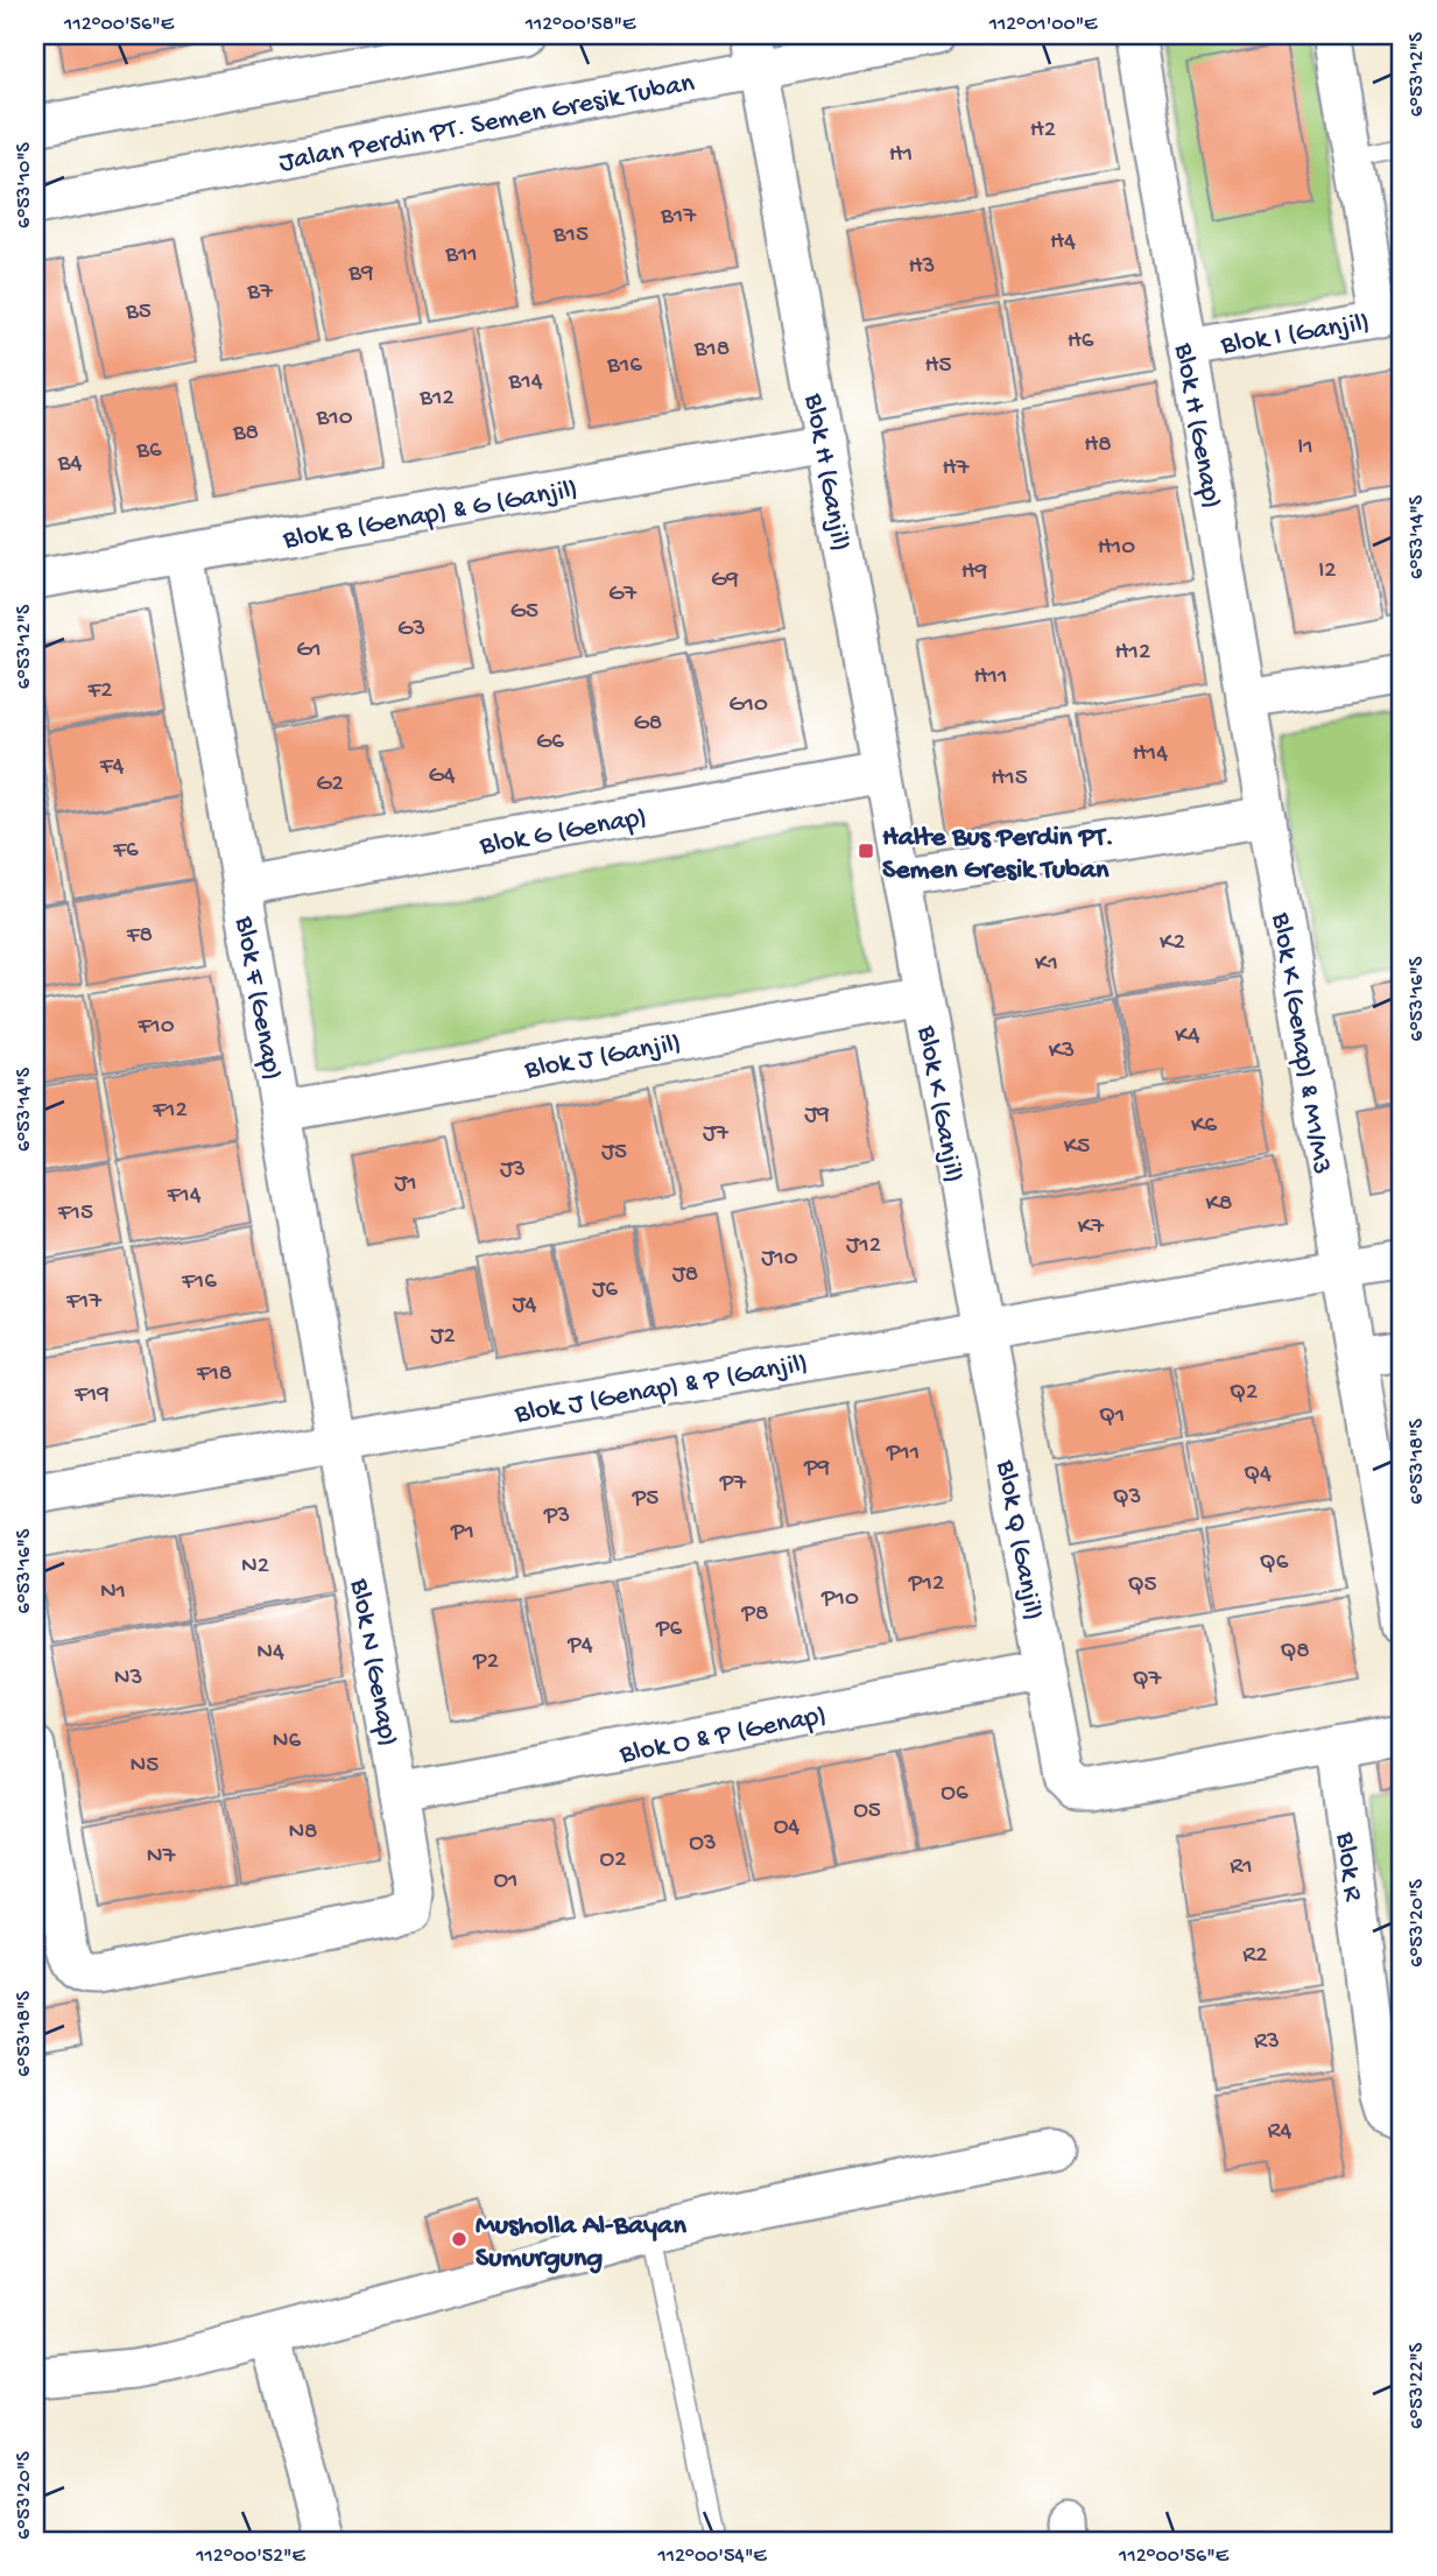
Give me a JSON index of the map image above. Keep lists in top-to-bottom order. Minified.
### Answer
{"streets":{"street":["Jalan Perdin PT. Semen Gresik Tuban","Blok I (Ganjil)","Blok H (Genap)","Blok H (Ganjil)","Blok B (Genap) & G (Ganjil)","Blok G (Genap)","Blok F (Genap)","Blok K (Genap) & M1/M3","Blok J (Ganjil)","Blok K (Ganjil)","Blok J (Genap) & P (Ganjil)","Blok Q (Ganjil)","Blok N (Genap)","Blok O & P (Genap)","Blok R"]},"crossings":[["Jalan Perdin PT. Semen Gresik Tuban","Blok H (Ganjil)"],["Blok I (Ganjil)","Blok H (Genap)"],["Blok H (Genap)","Blok K (Genap) & M1/M3"],["Blok H (Ganjil)","Blok B (Genap) & G (Ganjil)"],["Blok H (Ganjil)","Blok G (Genap)"],["Blok H (Ganjil)","Blok K (Ganjil)"],["Blok B (Genap) & G (Ganjil)","Blok F (Genap)"],["Blok G (Genap)","Blok F (Genap)"],["Blok F (Genap)","Blok J (Ganjil)"],["Blok F (Genap)","Blok J (Genap) & P (Ganjil)"],["Blok F (Genap)","Blok N (Genap)"],["Blok K (Genap) & M1/M3","Blok J (Genap) & P (Ganjil)"],["Blok J (Ganjil)","Blok K (Ganjil)"],["Blok K (Ganjil)","Blok J (Genap) & P (Ganjil)"],["Blok K (Ganjil)","Blok Q (Ganjil)"],["Blok J (Genap) & P (Ganjil)","Blok Q (Ganjil)"],["Blok J (Genap) & P (Ganjil)","Blok N (Genap)"],["Blok Q (Ganjil)","Blok O & P (Genap)"],["Blok Q (Ganjil)","Blok R"],["Blok N (Genap)","Blok O & P (Genap)"]],"places":{"transit":["Halte Bus Perdin PT. Semen Gresik Tuban"],"other":["Musholla Al-Bayan Sumurgung"]},"house_numbers":["H2","H1","B17","B15","H4","B11","H3","B9","B7","B5","H6","B18","B16","H5","B14","B12","B10","B8","H8","I1","B6","B4","H7","H10","I2","H9","G9","G7","G5","G3","G1","H12","H11","F2","G10","G8","G6","H14","F4","G4","H15","G2","F6","F8","K2","K1","F10","K4","K3","F12","J9","K6","J7","K5","J5","J3","J1","F14","K8","F15","K7","J12","J10","J8","F16","J6","F17","J4","J2","F18","Q2","F19","Q1","P11","P9","Q4","P7","Q3","P5","P3","P1","Q6","N2","P12","Q5","N1","P10","P8","P6","P4","Q8","N4","P2","N3","Q7","N6","N5","O6","O5","O4","N8","O3","N7","O2","R1","O1","R2","R3","R4"],"coordinates":["112°00'56\"E","112°00'58\"E","112°01'00\"E","6°53'12\"S","6°53'10\"S","6°53'14\"S","6°53'16\"S","6°53'18\"S","6°53'20\"S","6°53'22\"S","112°00'52\"E","112°00'54\"E"]}
